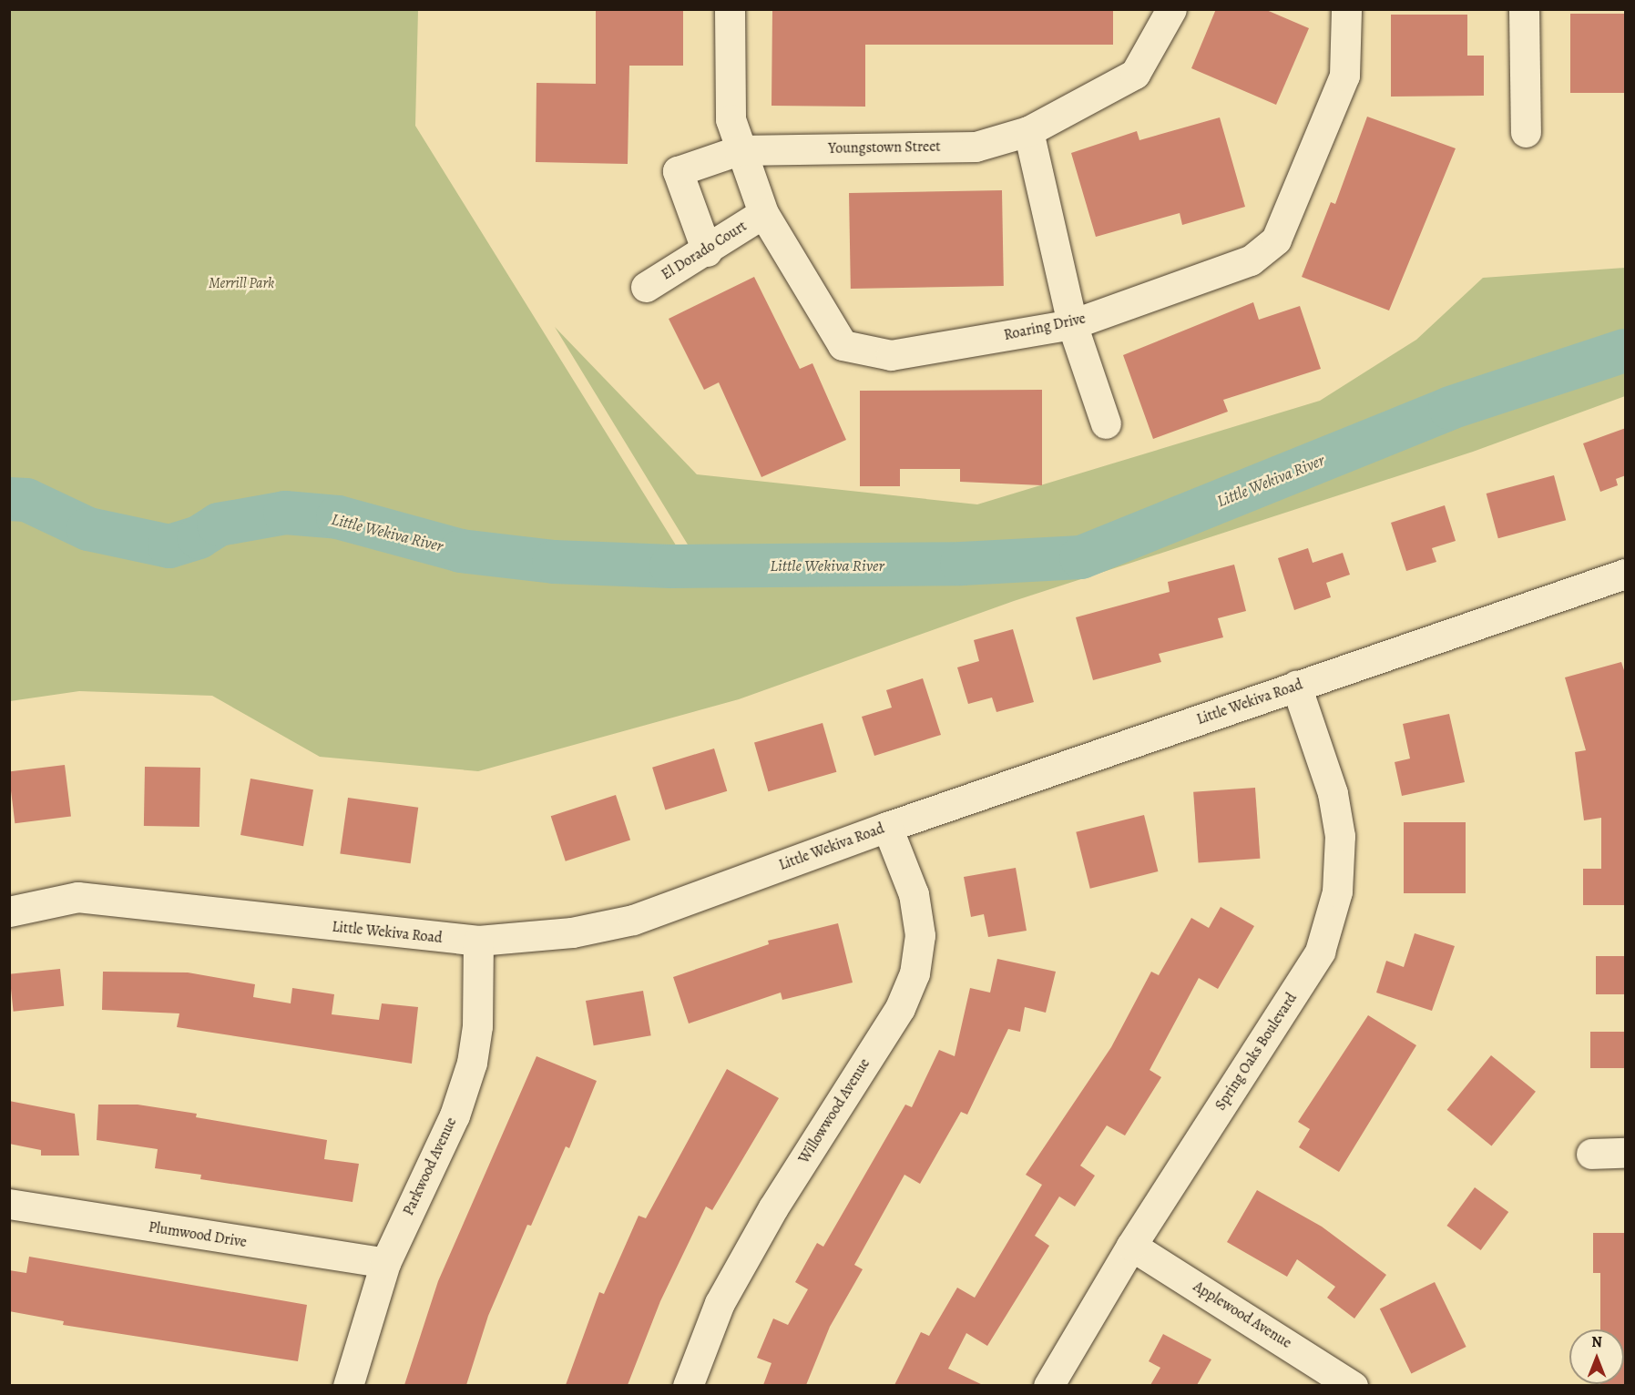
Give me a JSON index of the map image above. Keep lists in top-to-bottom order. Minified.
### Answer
{"streets":{"street":["Youngstown Street","El Dorado Court","Roaring Drive","Little Wekiva Road","Spring Oaks Boulevard","Willowwood Avenue","Parkwood Avenue","Plumwood Drive","Applewood Avenue"]},"crossings":[["Youngstown Street","El Dorado Court"],["Youngstown Street","Roaring Drive"],["El Dorado Court","Roaring Drive"],["Little Wekiva Road","Spring Oaks Boulevard"],["Little Wekiva Road","Willowwood Avenue"],["Little Wekiva Road","Parkwood Avenue"],["Spring Oaks Boulevard","Applewood Avenue"],["Parkwood Avenue","Plumwood Drive"]],"water":["Little Wekiva River"],"parks":["Merrill Park"],"north":"top"}
